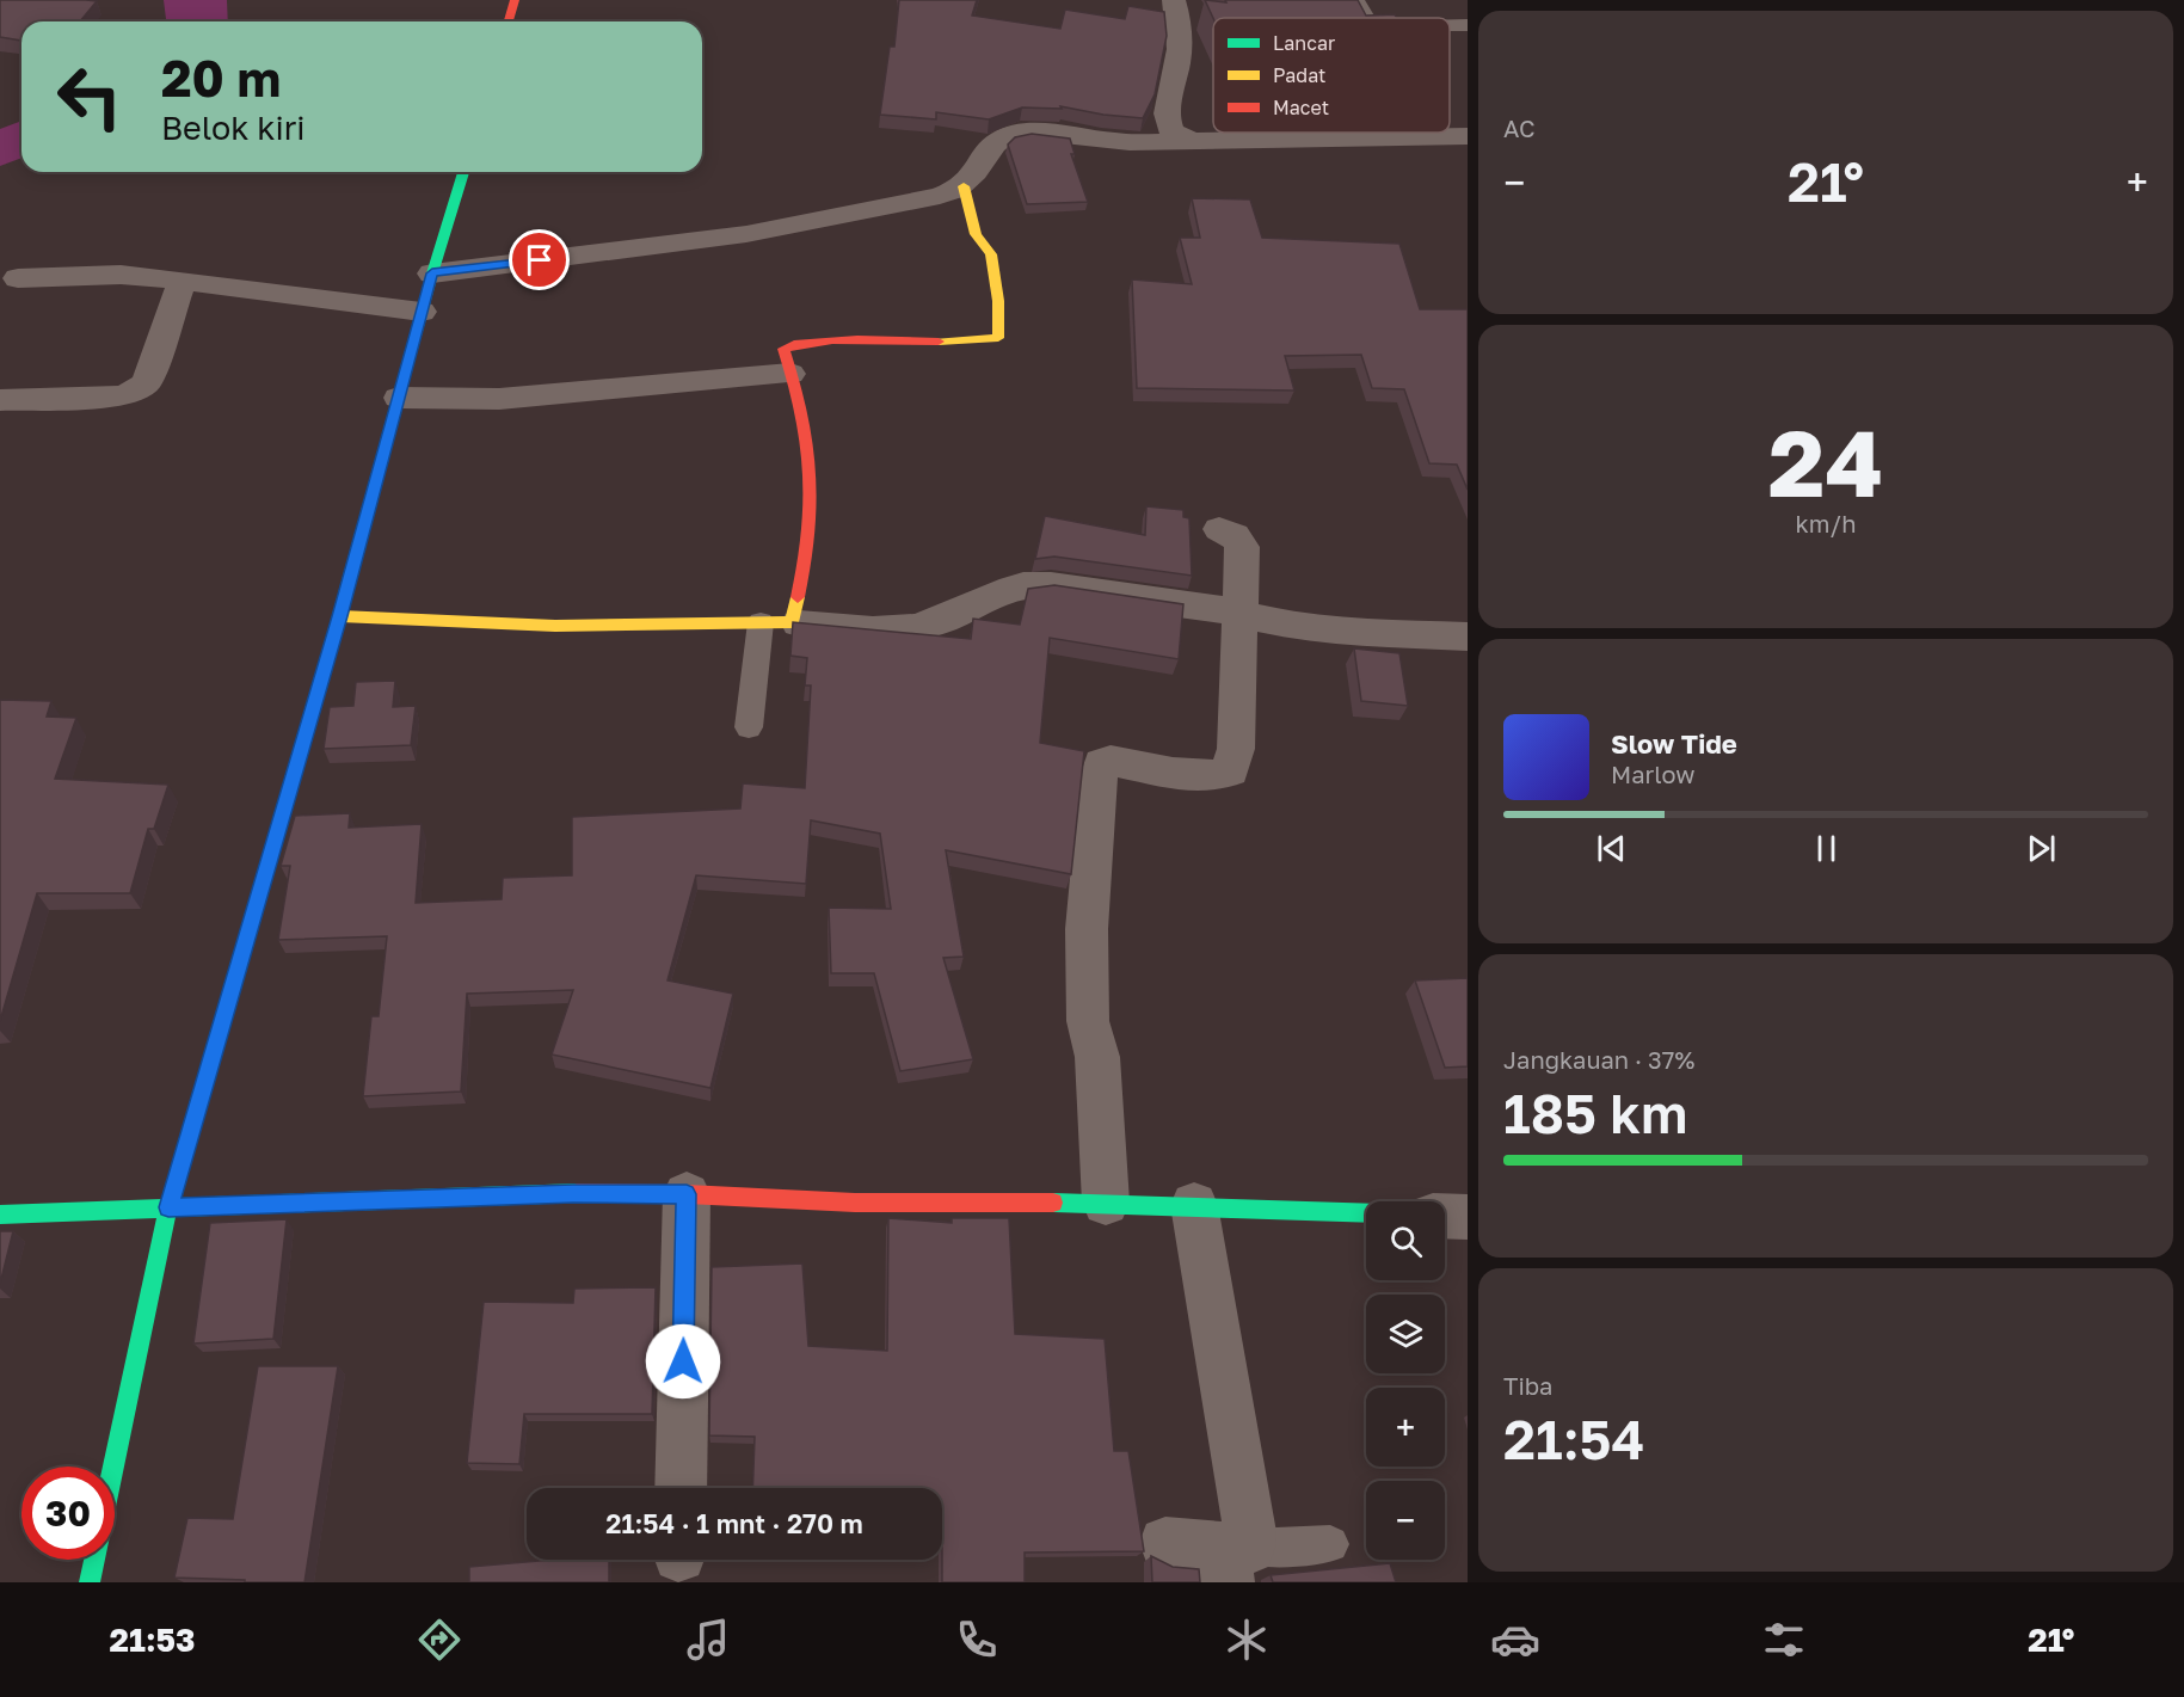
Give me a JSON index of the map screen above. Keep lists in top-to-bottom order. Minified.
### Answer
{"legend":["Lancar","Padat","Macet"],"page":{"tile":["AC",["24","km/h"],["Jangkauan · 37%","185 km"],["Tiba","21:54"]],"turn":["20 m","Belok kiri"],"heat":["−","21°","+"],"song":["Slow Tide","Marlow"],"map_buttons":["+","−"],"limit":"30","trip":"21:54 · 1 mnt · 270 m","tabs":["21:53","21°"]}}
